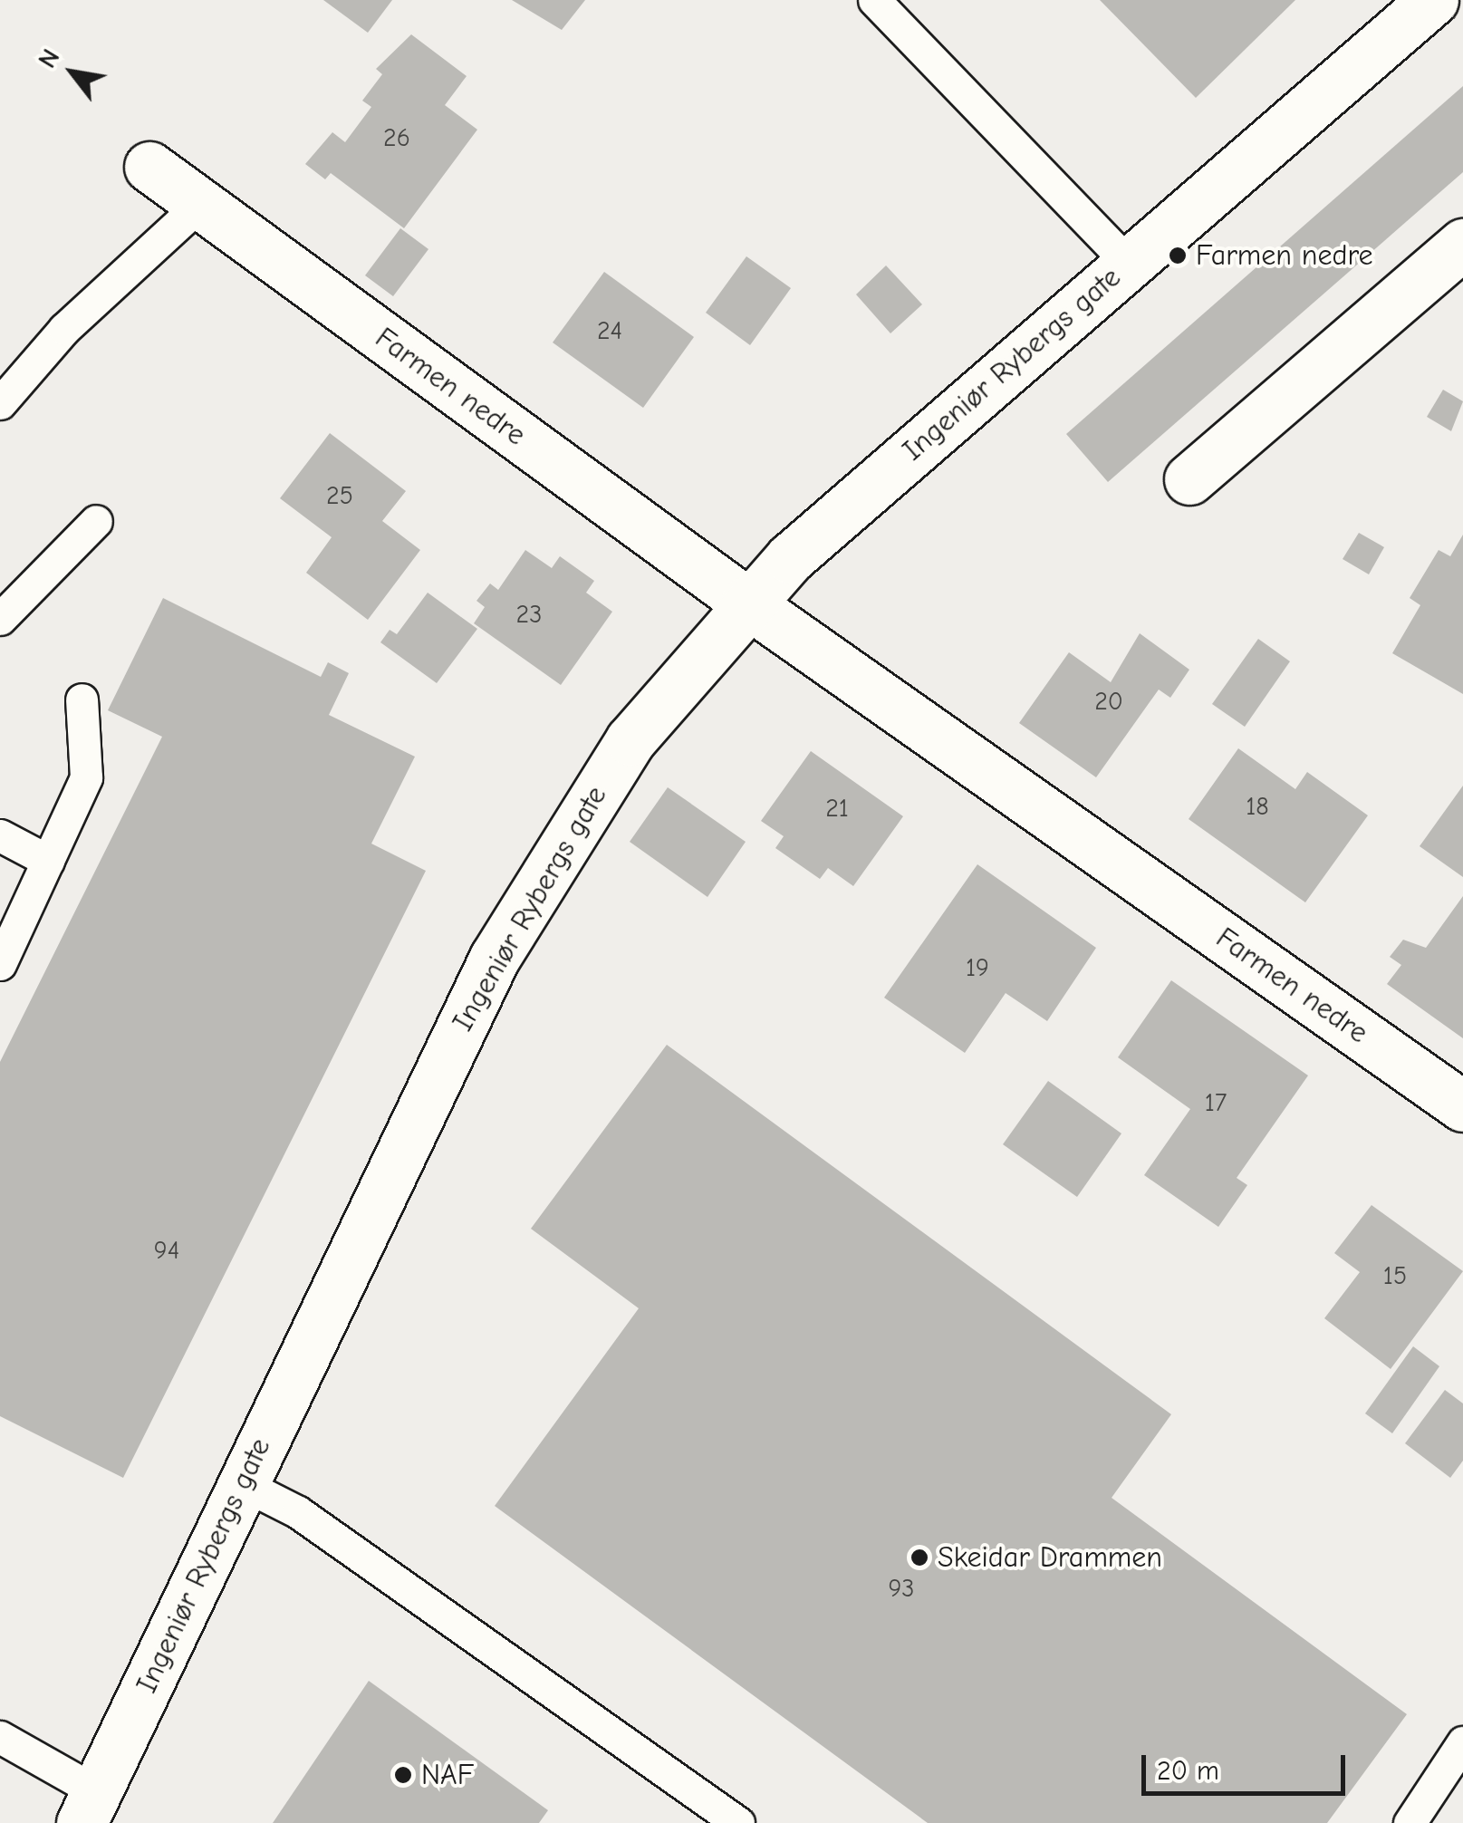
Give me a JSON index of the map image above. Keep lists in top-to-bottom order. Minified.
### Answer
{"streets":{"street":["Ingeniør Rybergs gate","Farmen nedre"]},"crossings":[["Ingeniør Rybergs gate","Farmen nedre"]],"places":["Farmen nedre","Skeidar Drammen","NAF"],"house_numbers":["26","24","25","23","20","18","21","19","17","94","15","93"],"scale_bar":"20 m","north":"top left"}
